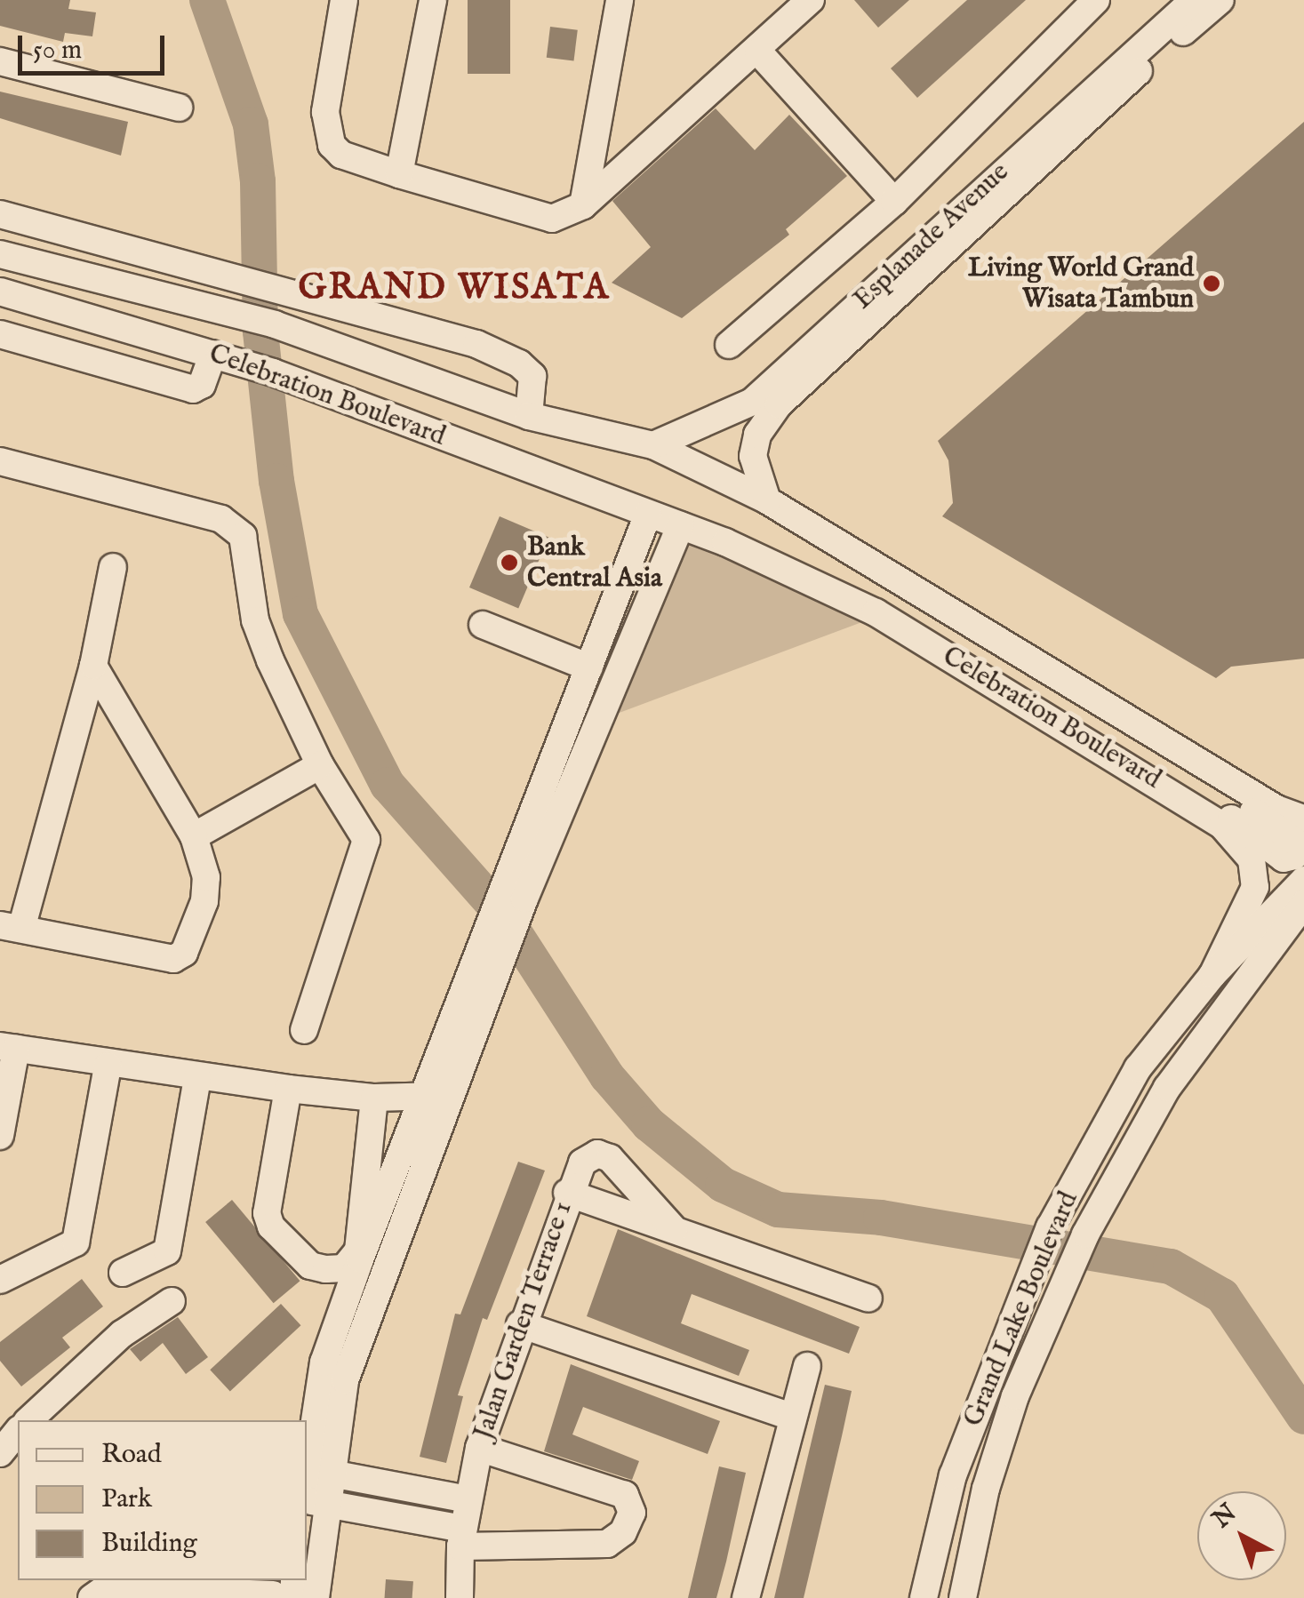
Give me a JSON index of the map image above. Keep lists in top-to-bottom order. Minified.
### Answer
{"streets":{"street":["Esplanade Avenue","Celebration Boulevard","Grand Lake Boulevard","Jalan Garden Terrace 1"]},"crossings":[["Esplanade Avenue","Celebration Boulevard"],["Celebration Boulevard","Grand Lake Boulevard"]],"districts":["GRAND WISATA"],"places":["Living World Grand Wisata Tambun","Bank Central Asia"],"legend":["Road","Park","Building"],"scale_bar":"50 m","north":"top left"}
